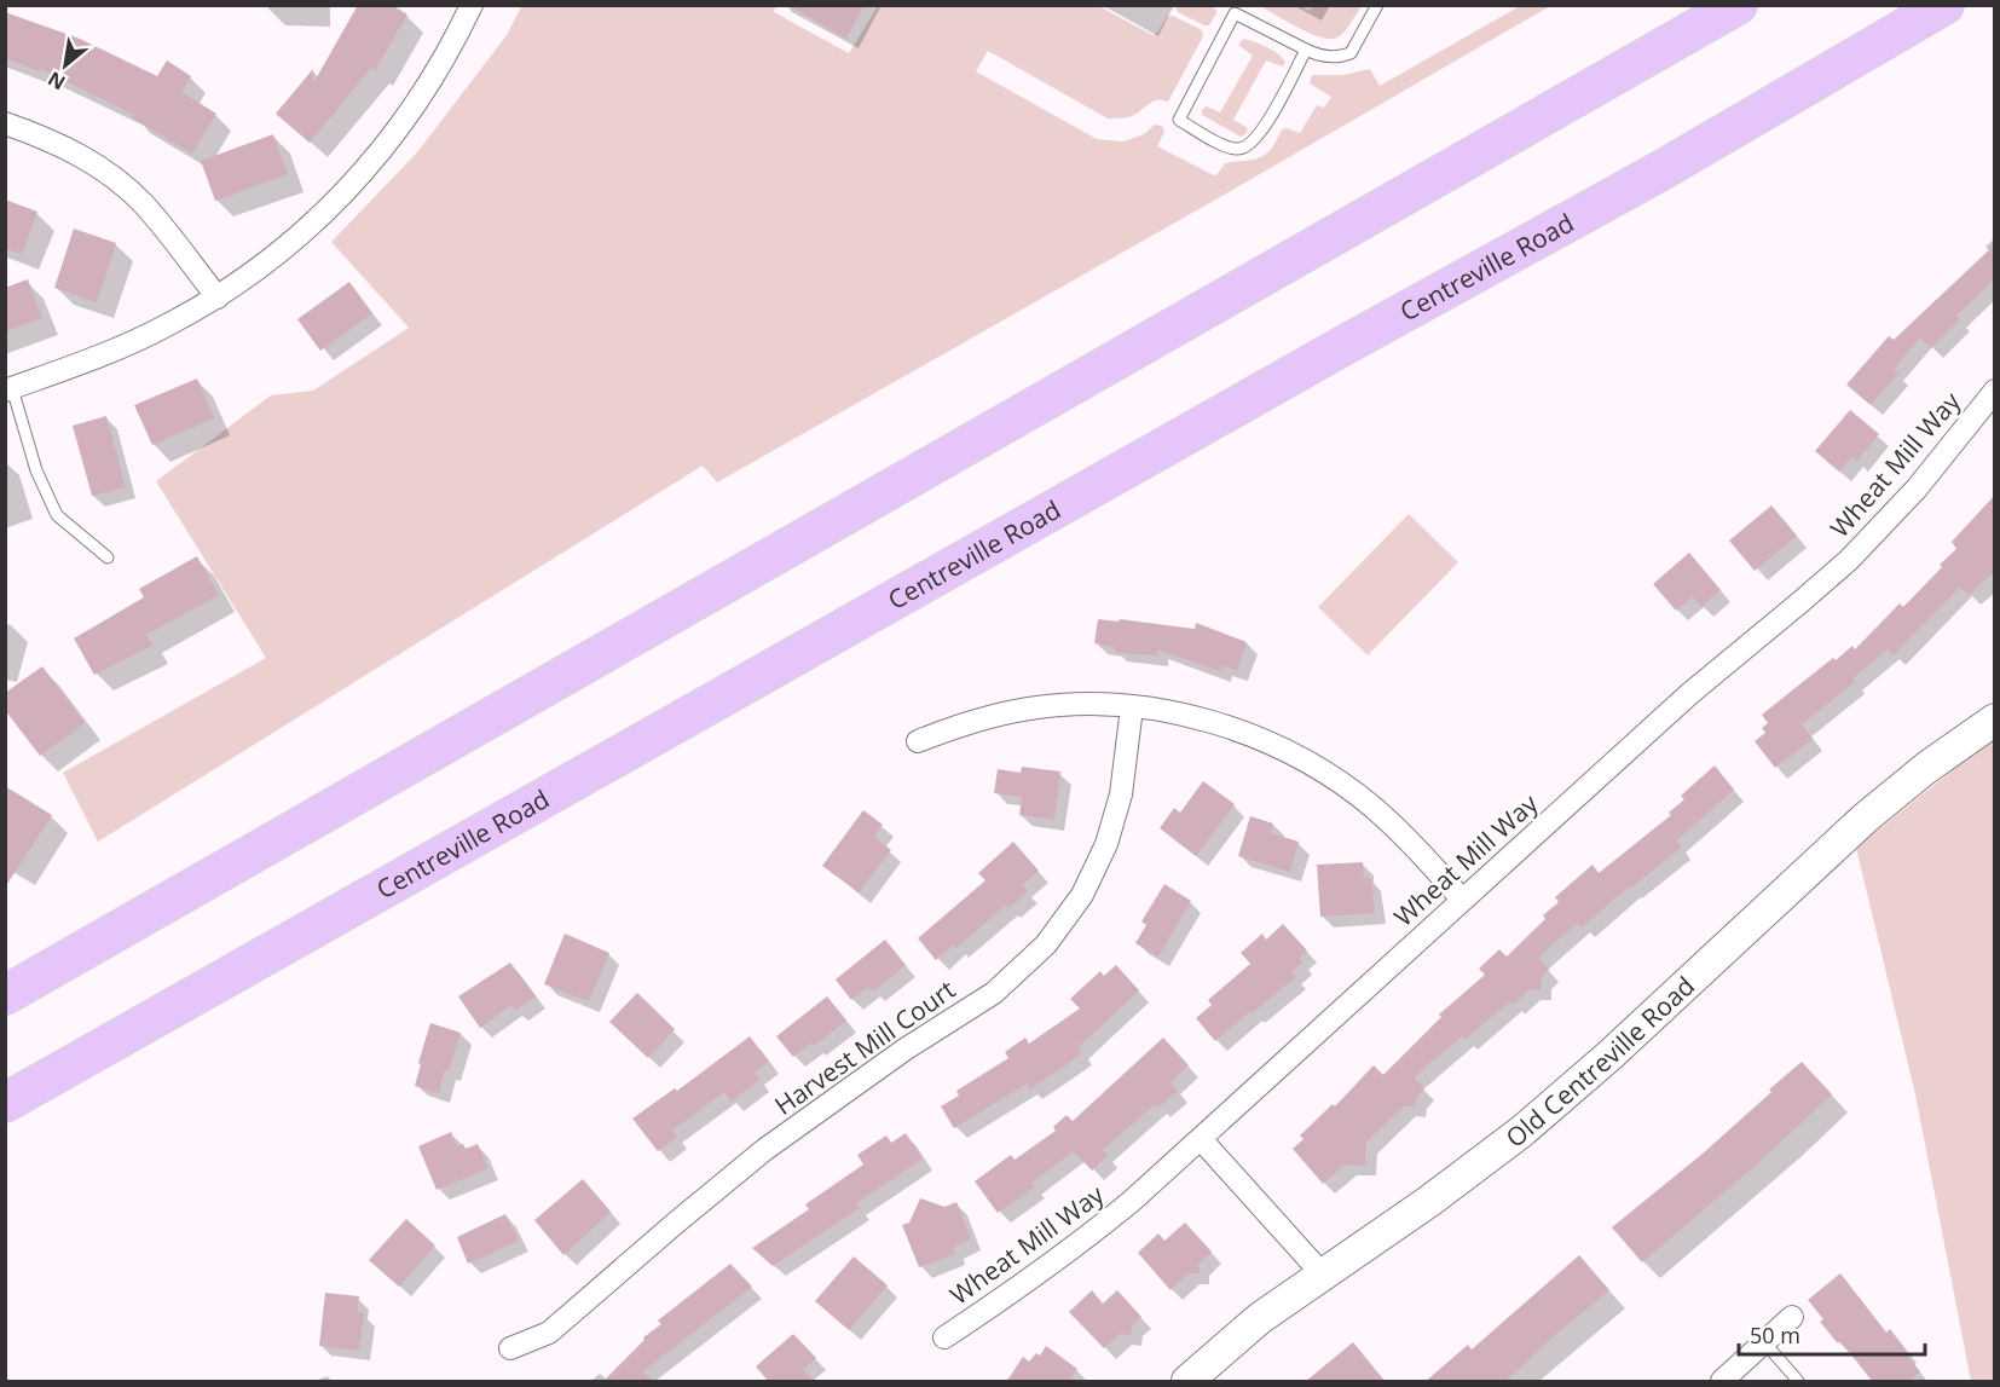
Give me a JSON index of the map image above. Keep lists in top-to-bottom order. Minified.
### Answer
{"streets":{"highway":["Centreville Road"],"street":["Wheat Mill Way","Harvest Mill Court","Old Centreville Road"]},"scale_bar":"50 m","north":"bottom left"}
